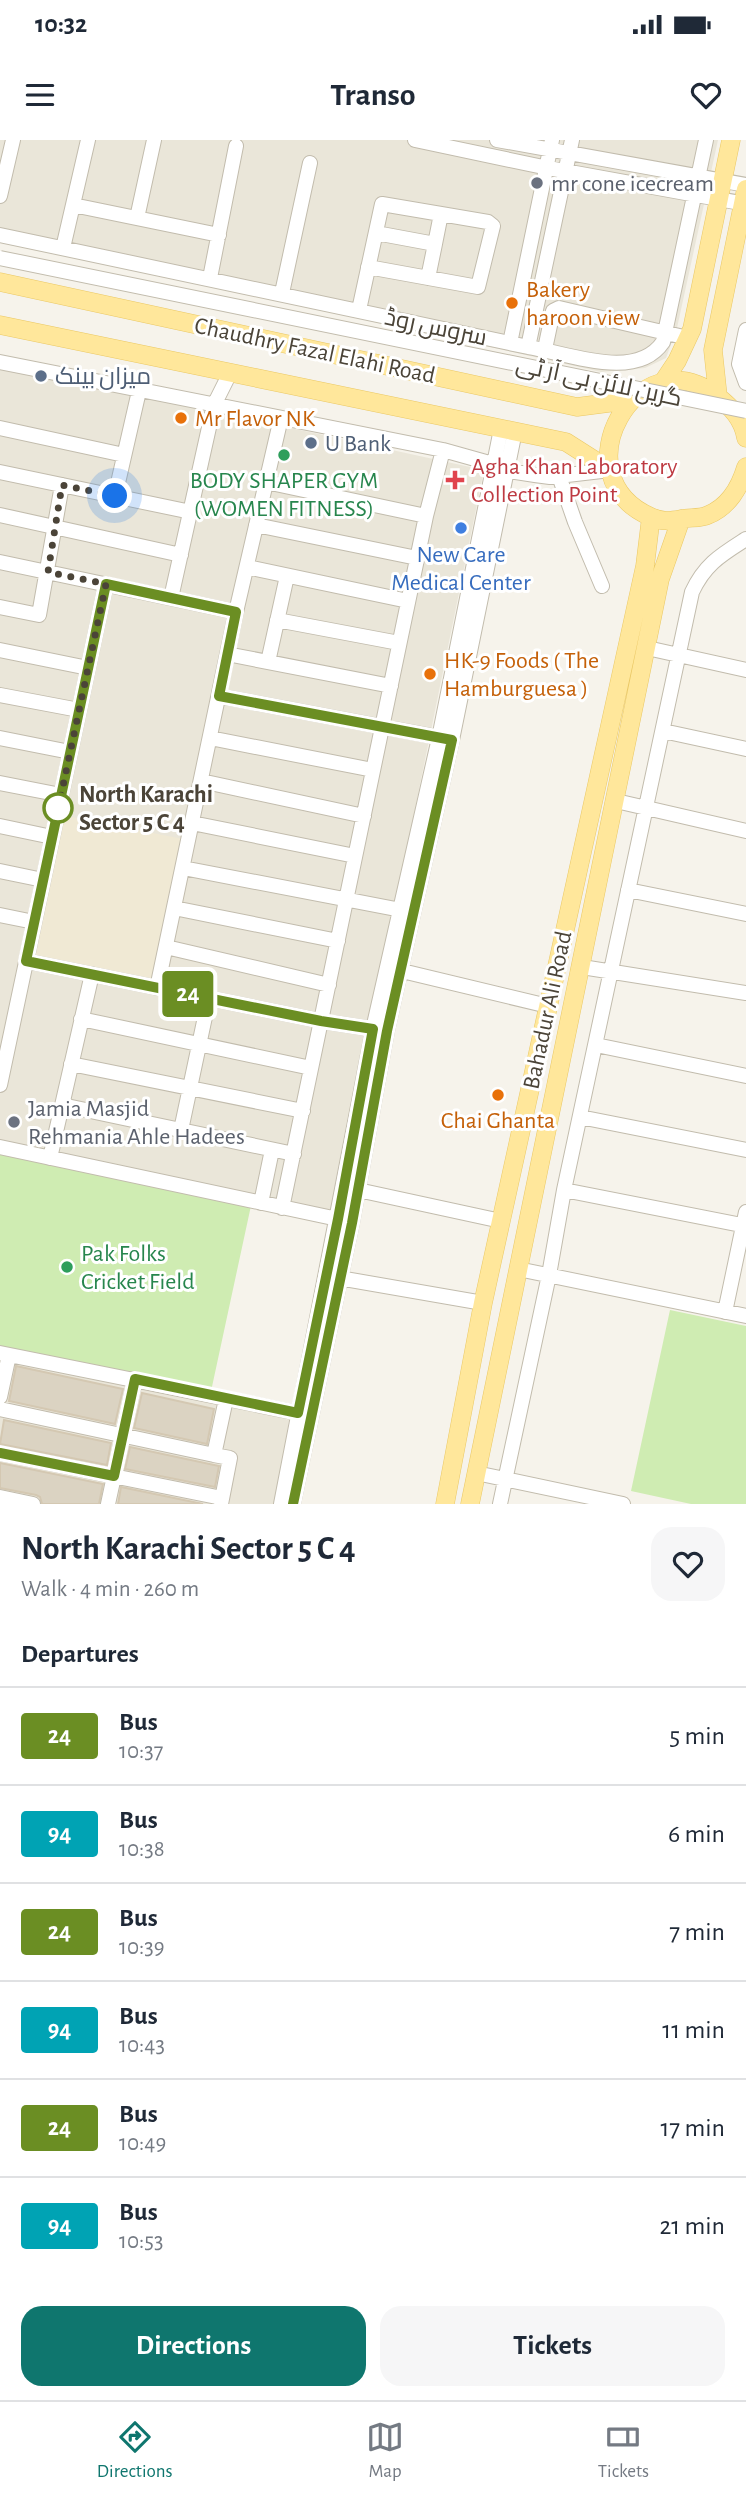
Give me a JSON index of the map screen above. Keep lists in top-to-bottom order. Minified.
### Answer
{"streets":{"main road":["Chaudhry Fazal Elahi Road","Bahadur Ali Road"],"street":["سروس روڈ","گرین لائن بی آر ٹی"]},"places":{"other":["mr cone icecream","Bakery haroon view","میزان بینک","Mr Flavor NK","U Bank","BODY SHAPER GYM (WOMEN FITNESS)","New Care Medical Center","HK-9 Foods ( The Hamburguesa )","North Karachi Sector 5 C 4","Chai Ghanta","Jamia Masjid Rehmania Ahle Hadees","Pak Folks Cricket Field"],"health":["Agha Khan Laboratory Collection Point"]},"lines":["bus line 24"],"page":{"status":"10:32","header":"Transo","on_map":"24","heading":[["North Karachi Sector 5 C 4","Walk · 4 min · 260 m"],"Departures"],"list":[{"mark":"24","name":"Bus","note":"10:37","value":"5 min"},{"mark":"94","name":"Bus","note":"10:38","value":"6 min"},{"mark":"24","name":"Bus","note":"10:39","value":"7 min"},{"mark":"94","name":"Bus","note":"10:43","value":"11 min"},{"mark":"24","name":"Bus","note":"10:49","value":"17 min"},{"mark":"94","name":"Bus","note":"10:53","value":"21 min"}],"buttons":["Directions","Tickets"],"tabs":["Directions","Map","Tickets"]}}
